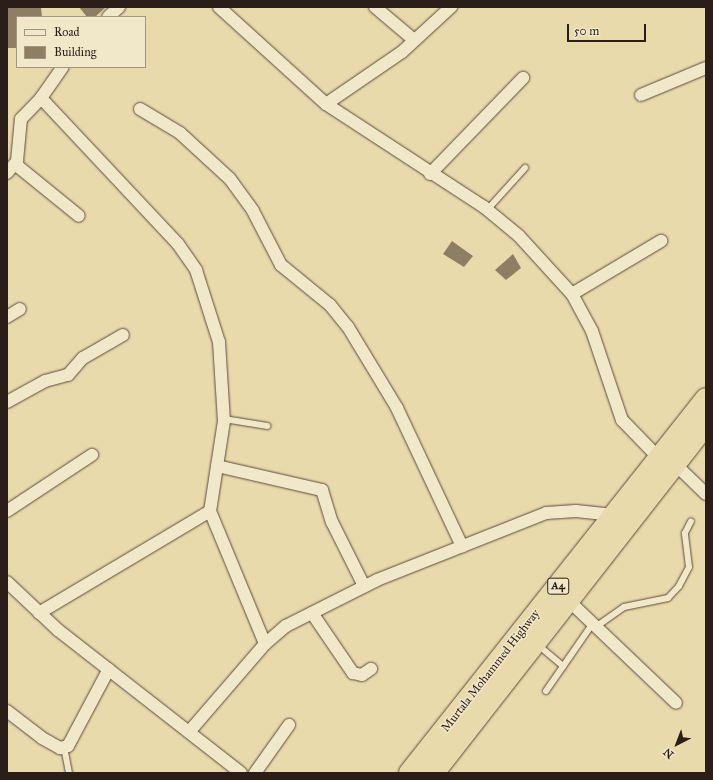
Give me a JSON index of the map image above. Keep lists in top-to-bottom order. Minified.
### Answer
{"streets":{"highway":["A4","Murtala Mohammed Highway"]},"legend":["Road","Building"],"scale_bar":"50 m","north":"bottom left"}
